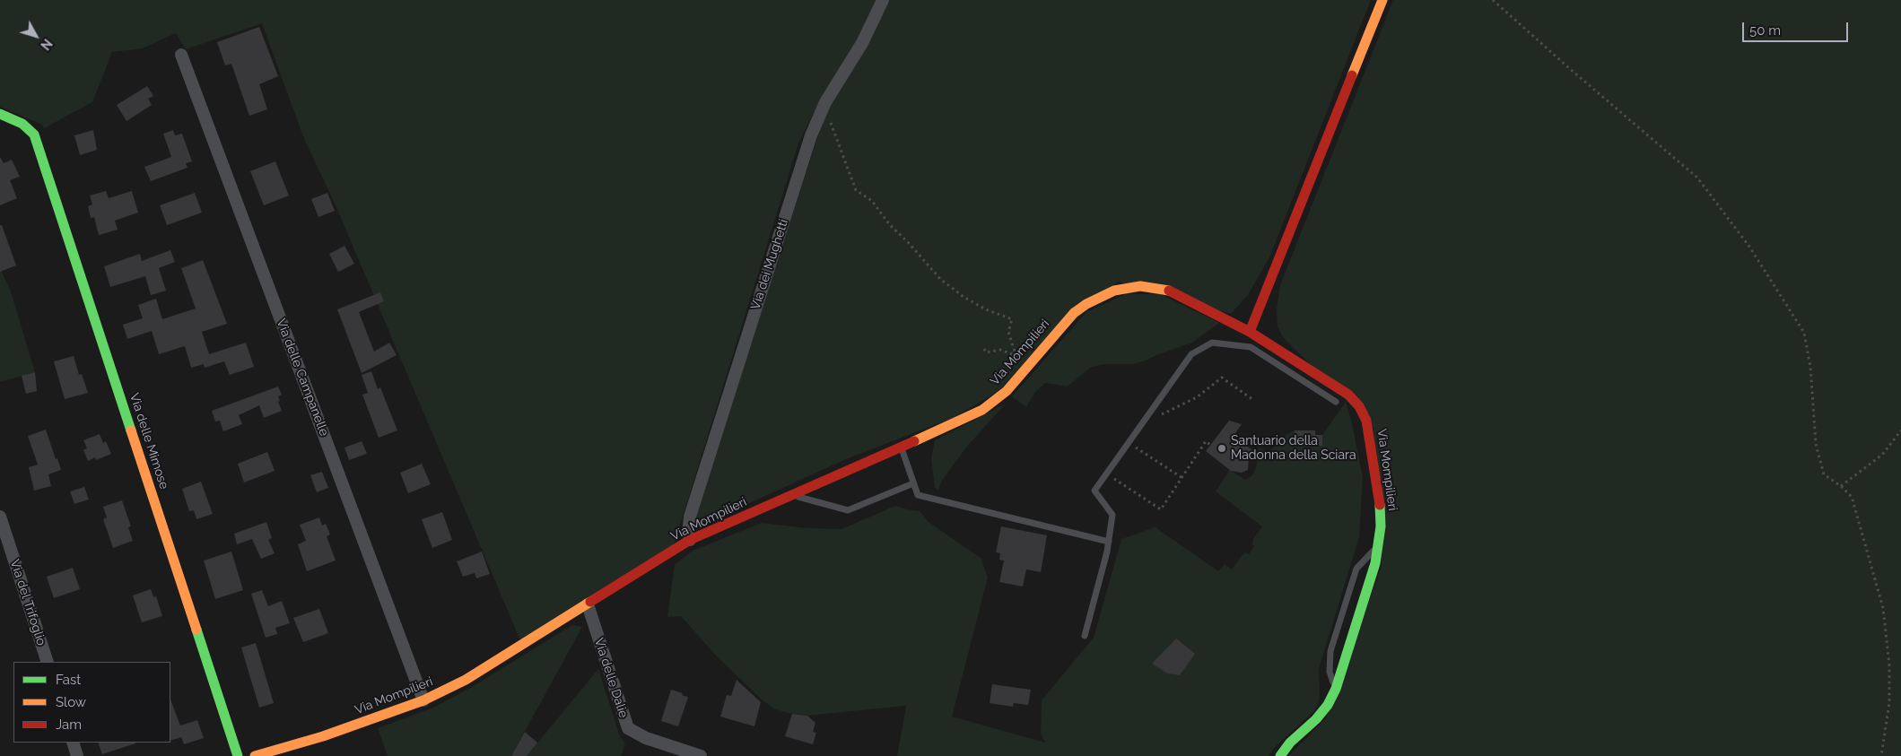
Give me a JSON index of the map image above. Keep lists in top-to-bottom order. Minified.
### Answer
{"streets":{"street":["Via dei Mughetti","Via Mompilieri","Via delle Campanelle","Via delle Mimose","Via del Trifoglio","Via delle Dalie"]},"crossings":[["Via dei Mughetti","Via Mompilieri"],["Via Mompilieri","Via delle Campanelle"],["Via Mompilieri","Via delle Dalie"]],"places":["Santuario della Madonna della Sciara"],"legend":["Fast","Slow","Jam"],"scale_bar":"50 m","north":"bottom right"}
